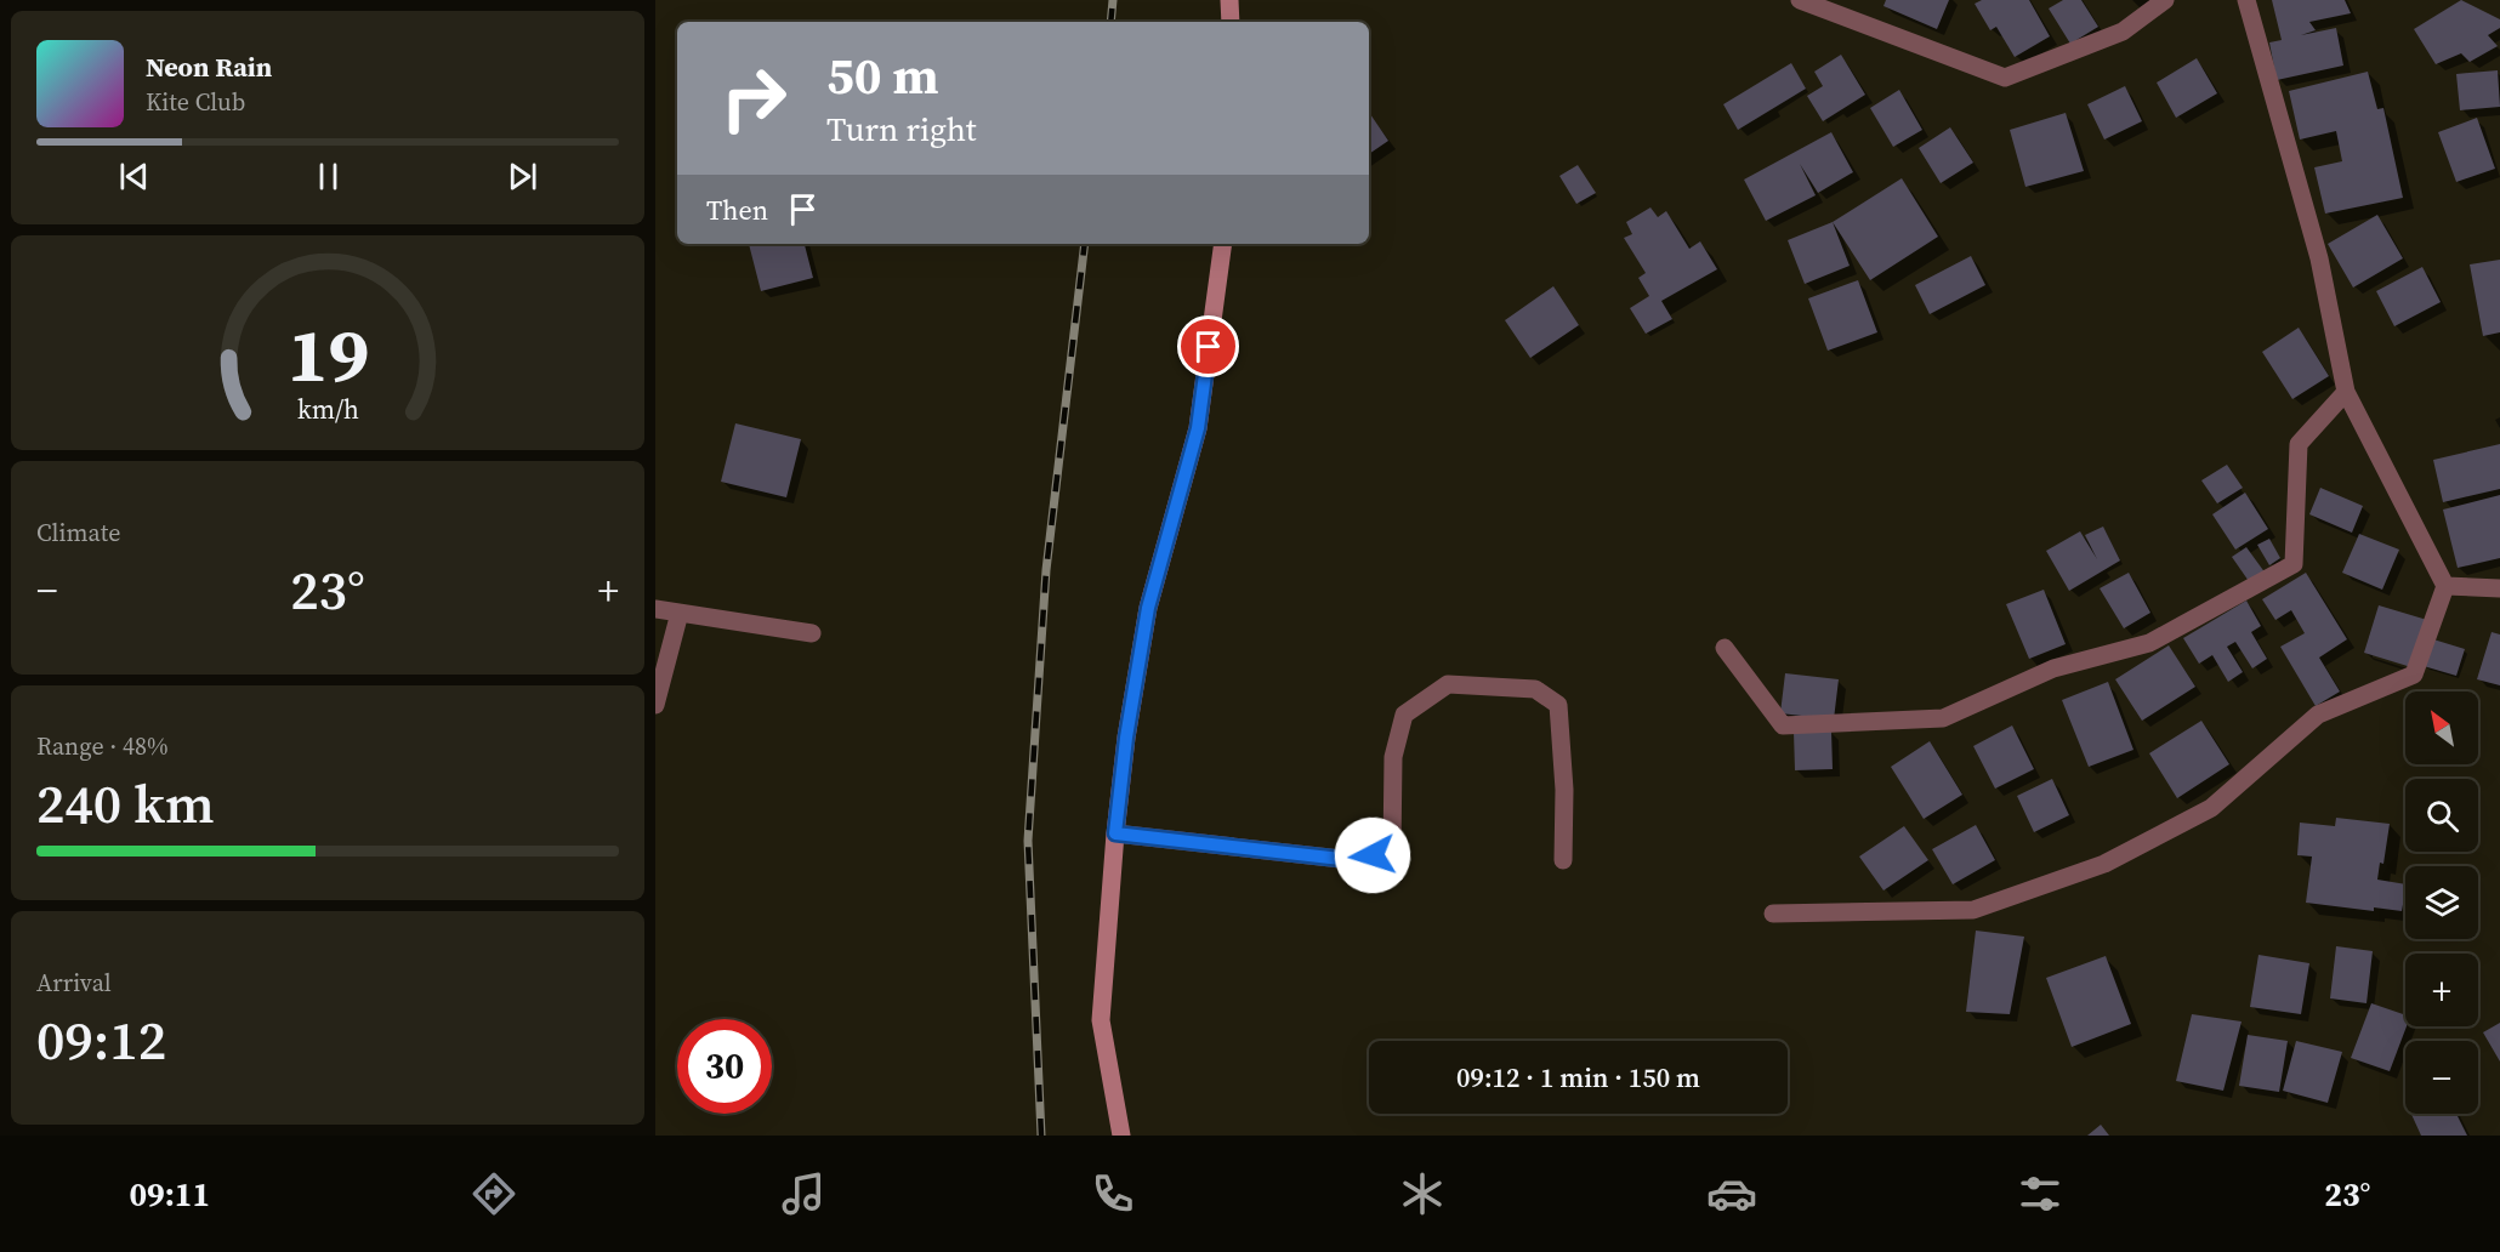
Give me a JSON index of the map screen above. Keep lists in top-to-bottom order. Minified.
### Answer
{"north":"top left","page":{"turn":["50 m","Turn right"],"song":["Neon Rain","Kite Club"],"then":"Then","tile":["Climate",["Range · 48%","240 km"],["Arrival","09:12"]],"heat":["−","23°","+"],"map_buttons":["+","−"],"limit":"30","trip":"09:12 · 1 min · 150 m","tabs":["09:11","23°"],"gauge":["19","km/h"]}}
